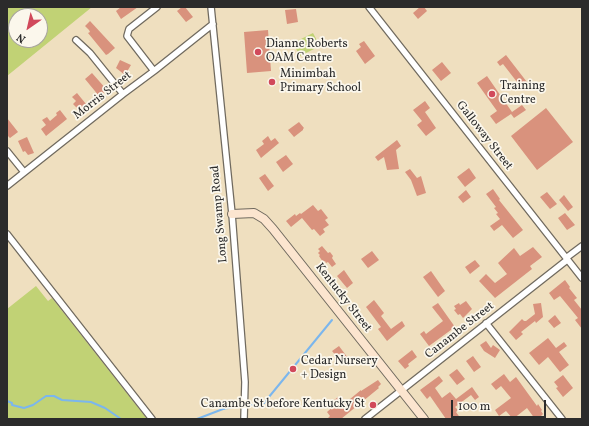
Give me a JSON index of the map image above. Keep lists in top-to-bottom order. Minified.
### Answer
{"streets":{"street":["Morris Street","Galloway Street","Long Swamp Road","Kentucky Street","Canambe Street"]},"crossings":[["Morris Street","Long Swamp Road"],["Galloway Street","Canambe Street"],["Long Swamp Road","Kentucky Street"],["Kentucky Street","Canambe Street"]],"places":["Dianne Roberts OAM Centre","Minimbah Primary School","Training Centre","Cedar Nursery + Design","Canambe St before Kentucky St"],"scale_bar":"100 m","north":"bottom left"}
